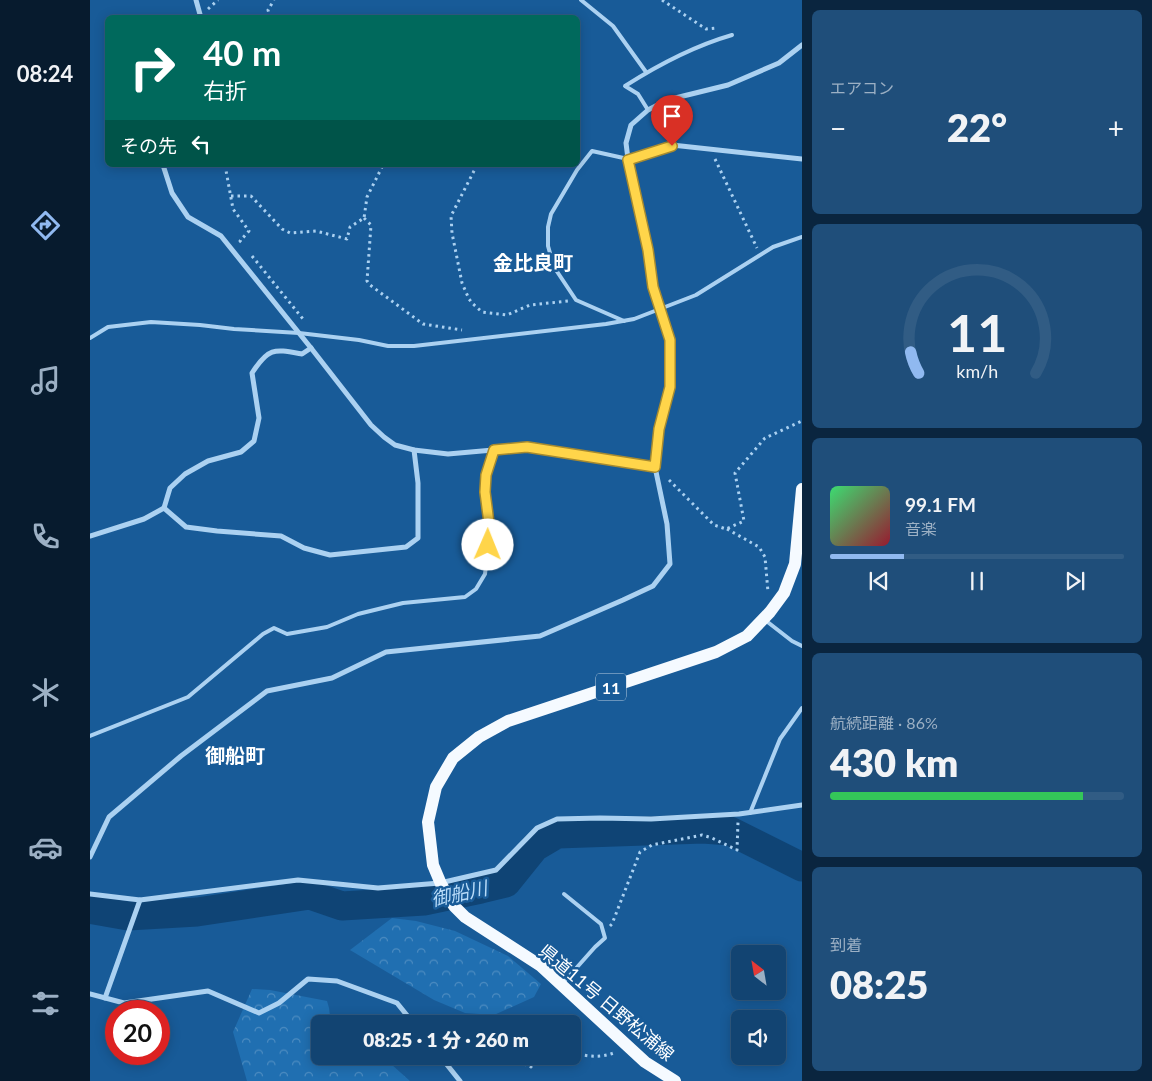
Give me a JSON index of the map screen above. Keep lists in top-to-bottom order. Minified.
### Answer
{"streets":{"main road":["11","県道11号 日野松浦線"]},"districts":["金比良町","御船町"],"water":["御船川"],"north":"top left","page":{"tabs":"08:24","tile":["エアコン",["航続距離 · 86%","430 km"],["到着","08:25"]],"turn":["40 m","右折"],"heat":["−","22°","+"],"then":"その先","song":["99.1 FM","音楽"],"limit":"20","trip":"08:25 · 1 分 · 260 m","gauge":["11","km/h"]}}
